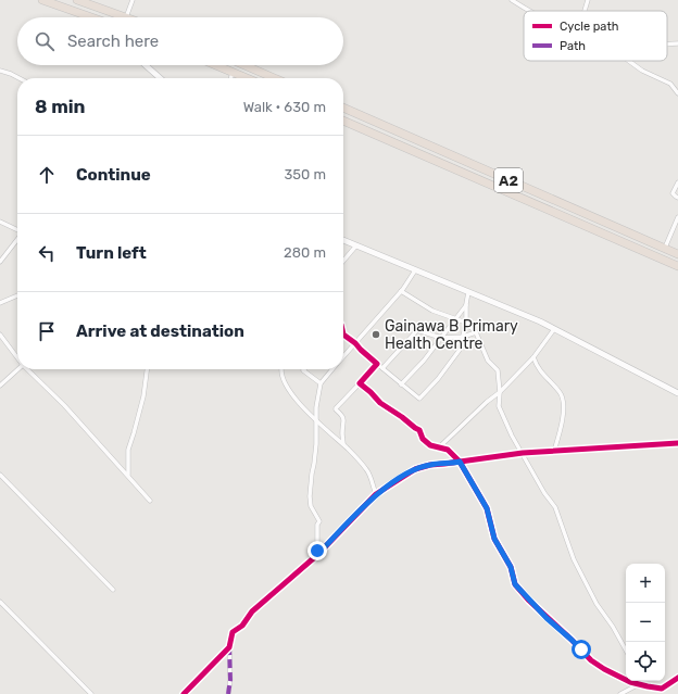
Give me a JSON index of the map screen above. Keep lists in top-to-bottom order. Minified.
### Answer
{"streets":{"highway":["A2"]},"places":["Gainawa B Primary Health Centre"],"legend":["Cycle path","Path"],"page":{"search":"Search here","heading":["8 min","Walk · 630 m"],"list":[["Continue","350 m"],["Turn left","280 m"],"Arrive at destination"],"map_buttons":["+","−"]}}
